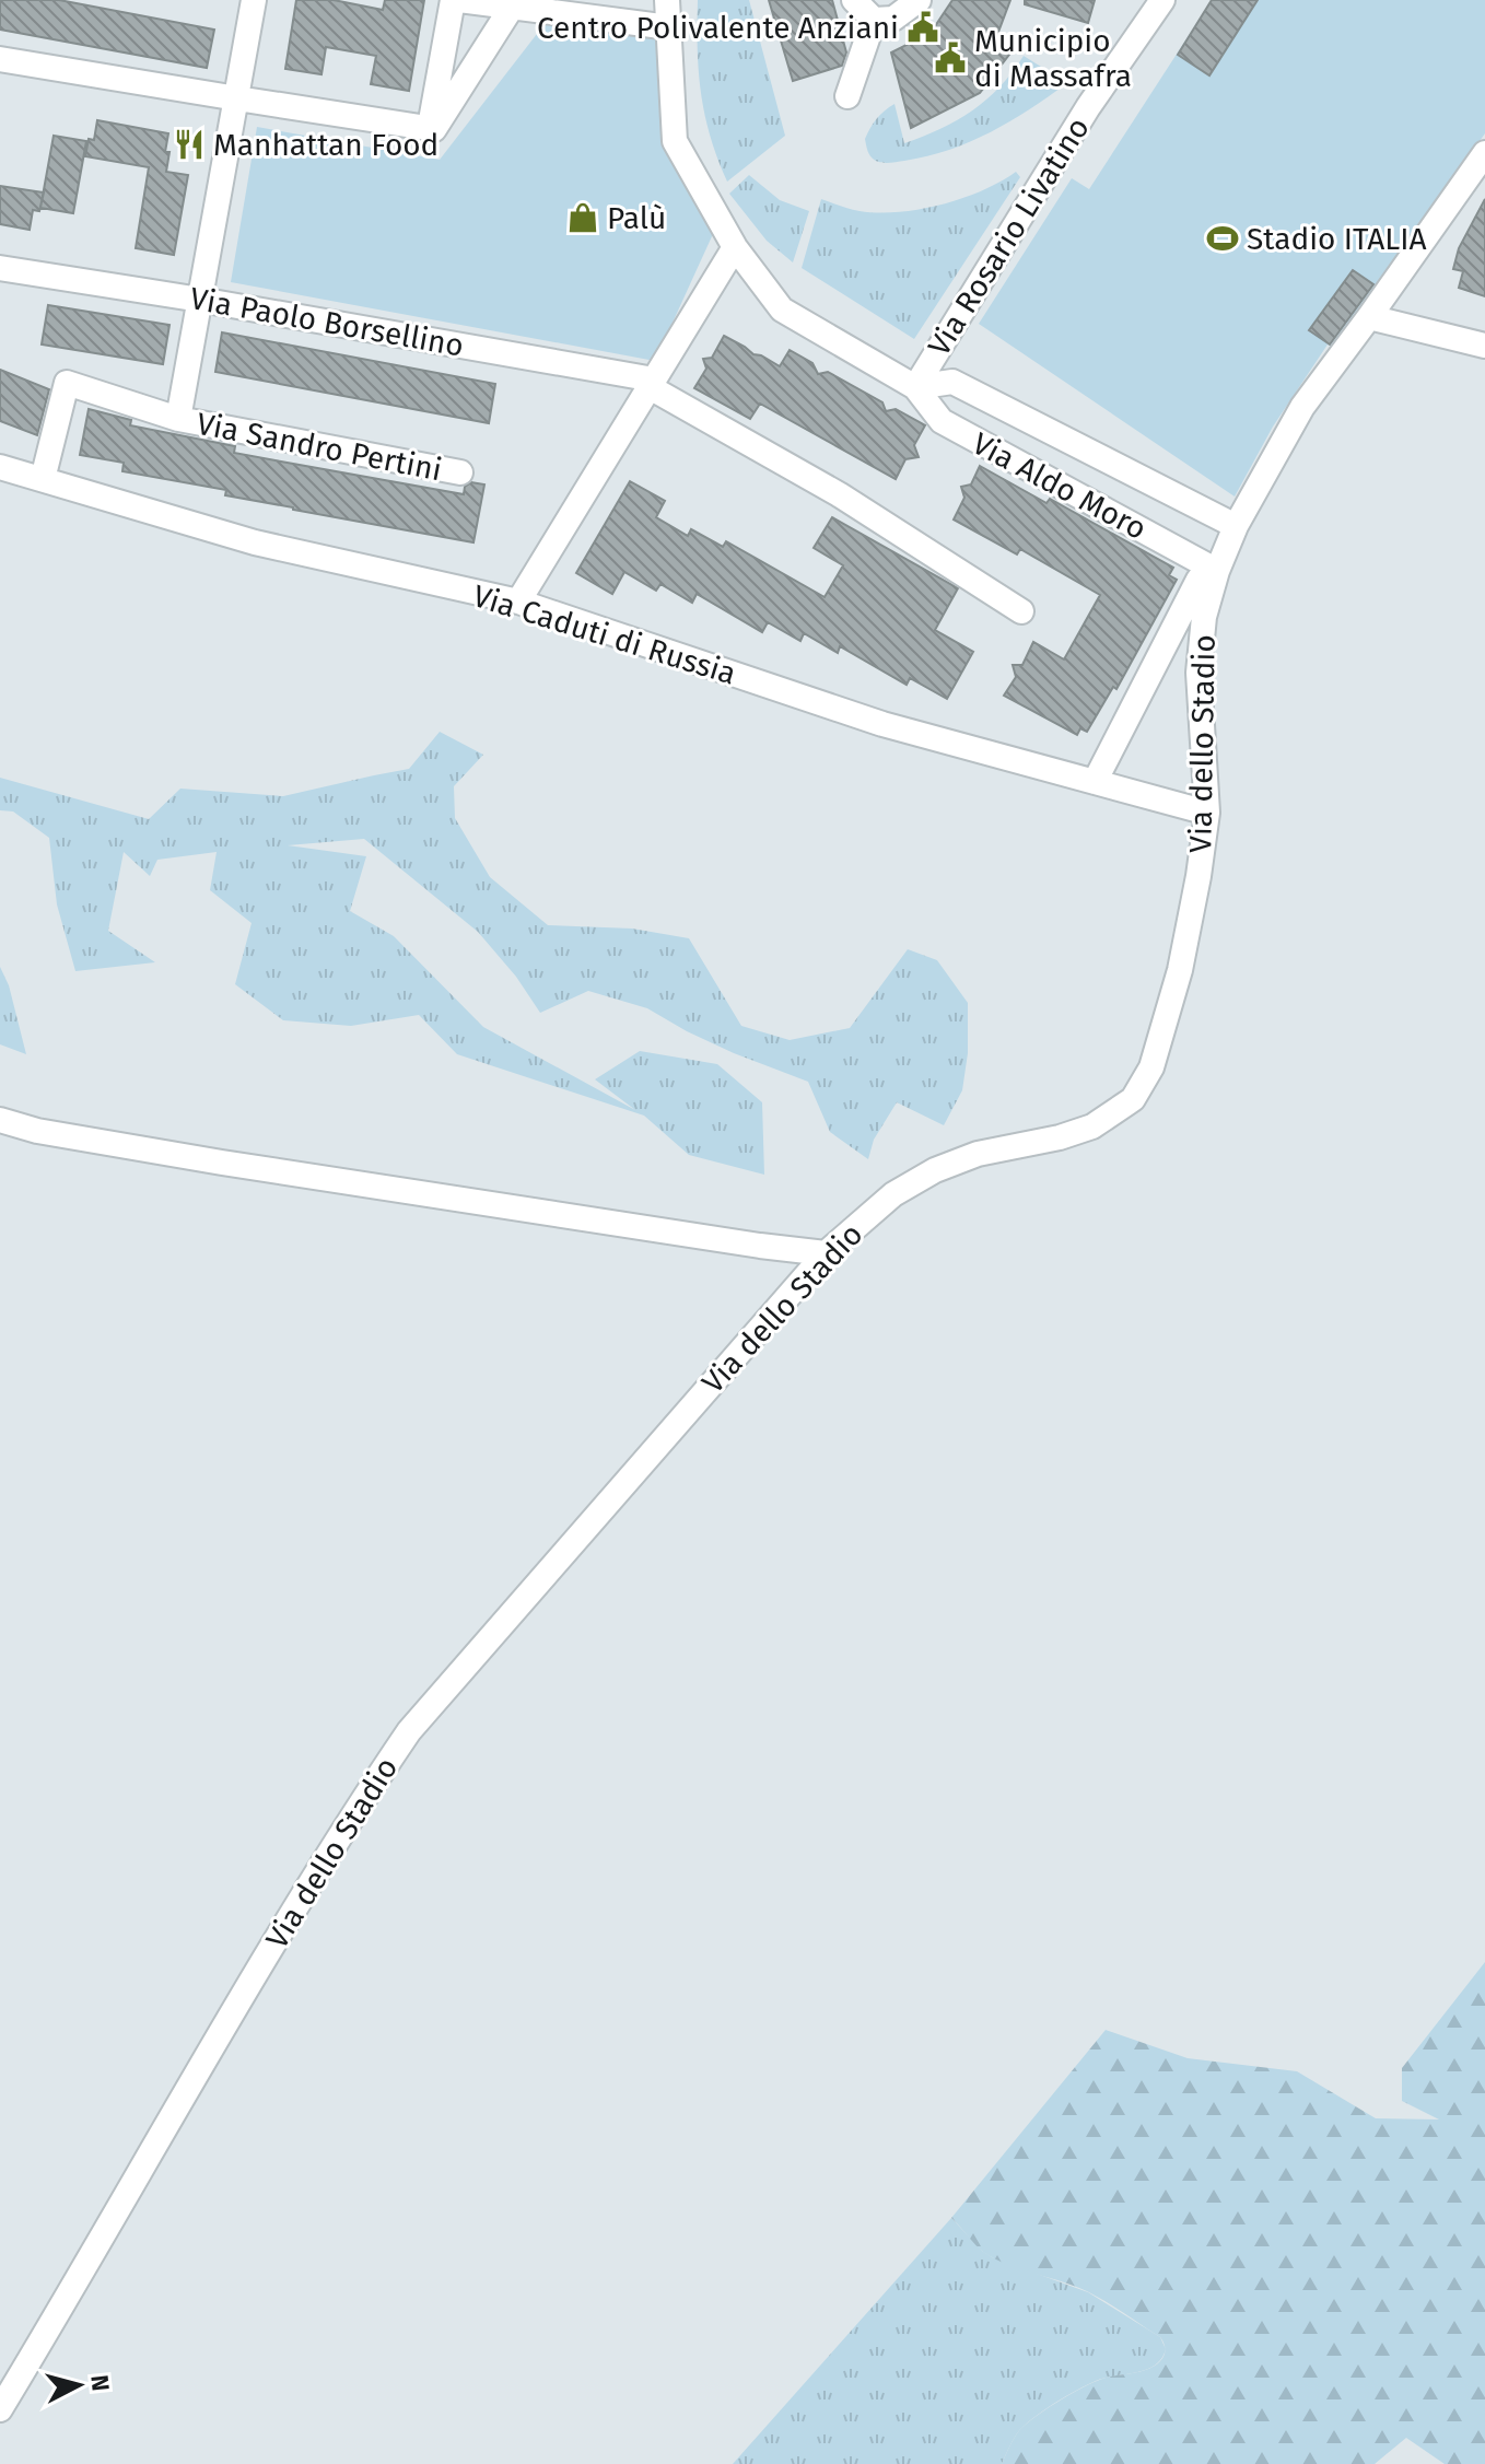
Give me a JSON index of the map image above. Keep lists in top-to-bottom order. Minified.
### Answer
{"streets":{"street":["Via Rosario Livatino","Via Paolo Borsellino","Via Sandro Pertini","Via Aldo Moro","Via Caduti di Russia","Via dello Stadio"]},"crossings":[["Via Rosario Livatino","Via Aldo Moro"],["Via Paolo Borsellino","Via Sandro Pertini"],["Via Sandro Pertini","Via Caduti di Russia"],["Via Aldo Moro","Via dello Stadio"],["Via Caduti di Russia","Via dello Stadio"]],"places":{"public building":["Centro Polivalente Anziani","Municipio di Massafra"],"restaurant":["Manhattan Food"],"shop":["Palù"],"sports":["Stadio ITALIA"]},"north":"right"}
